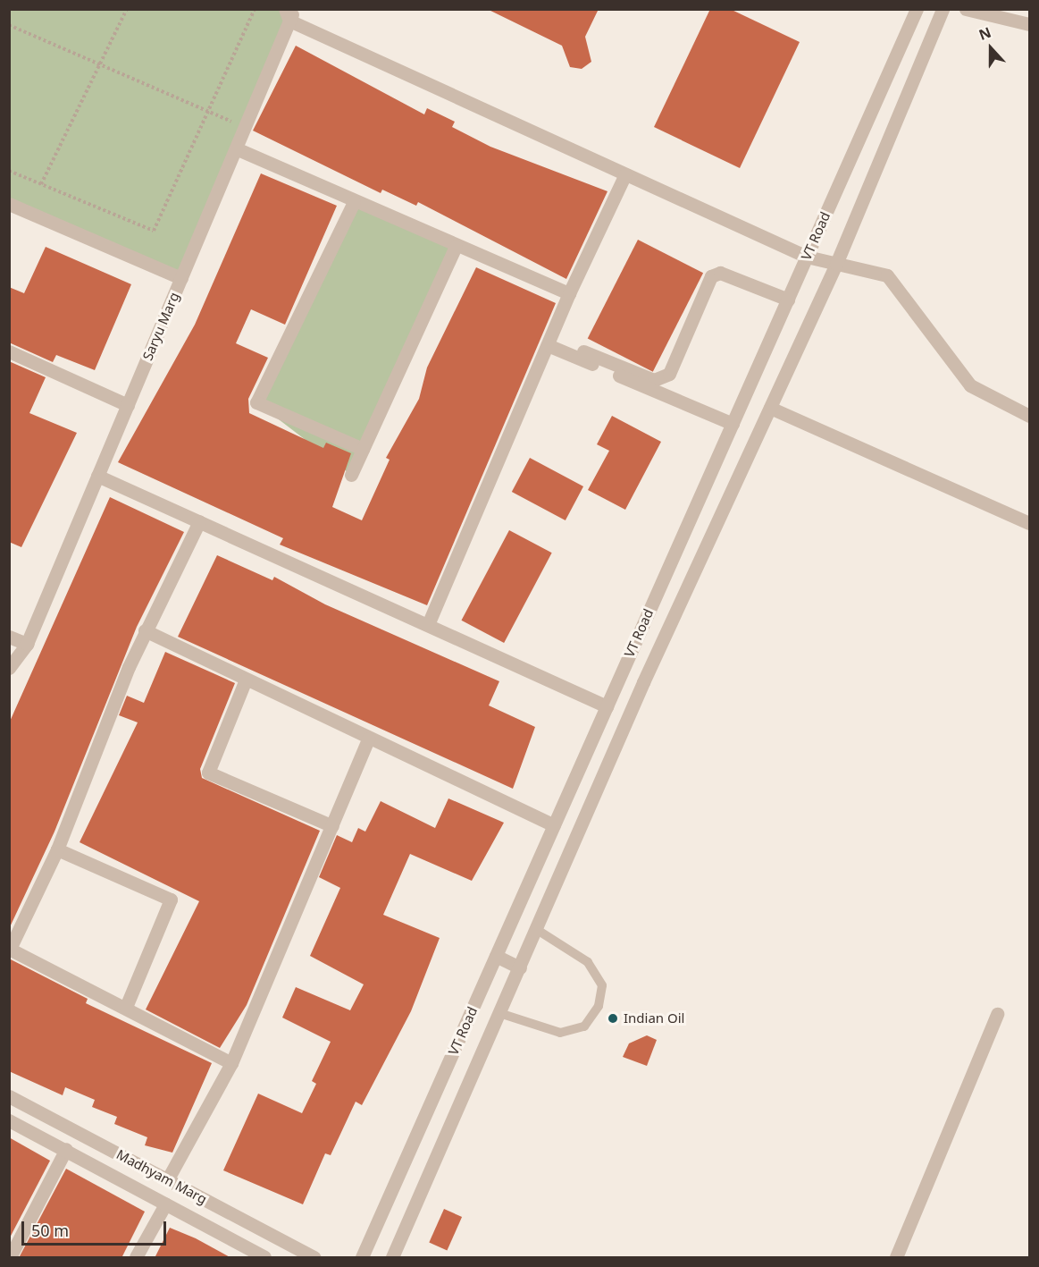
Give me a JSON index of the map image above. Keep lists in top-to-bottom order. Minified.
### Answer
{"streets":{"street":["VT Road","Saryu Marg","Madhyam Marg"]},"places":["Indian Oil"],"scale_bar":"50 m","north":"top"}
